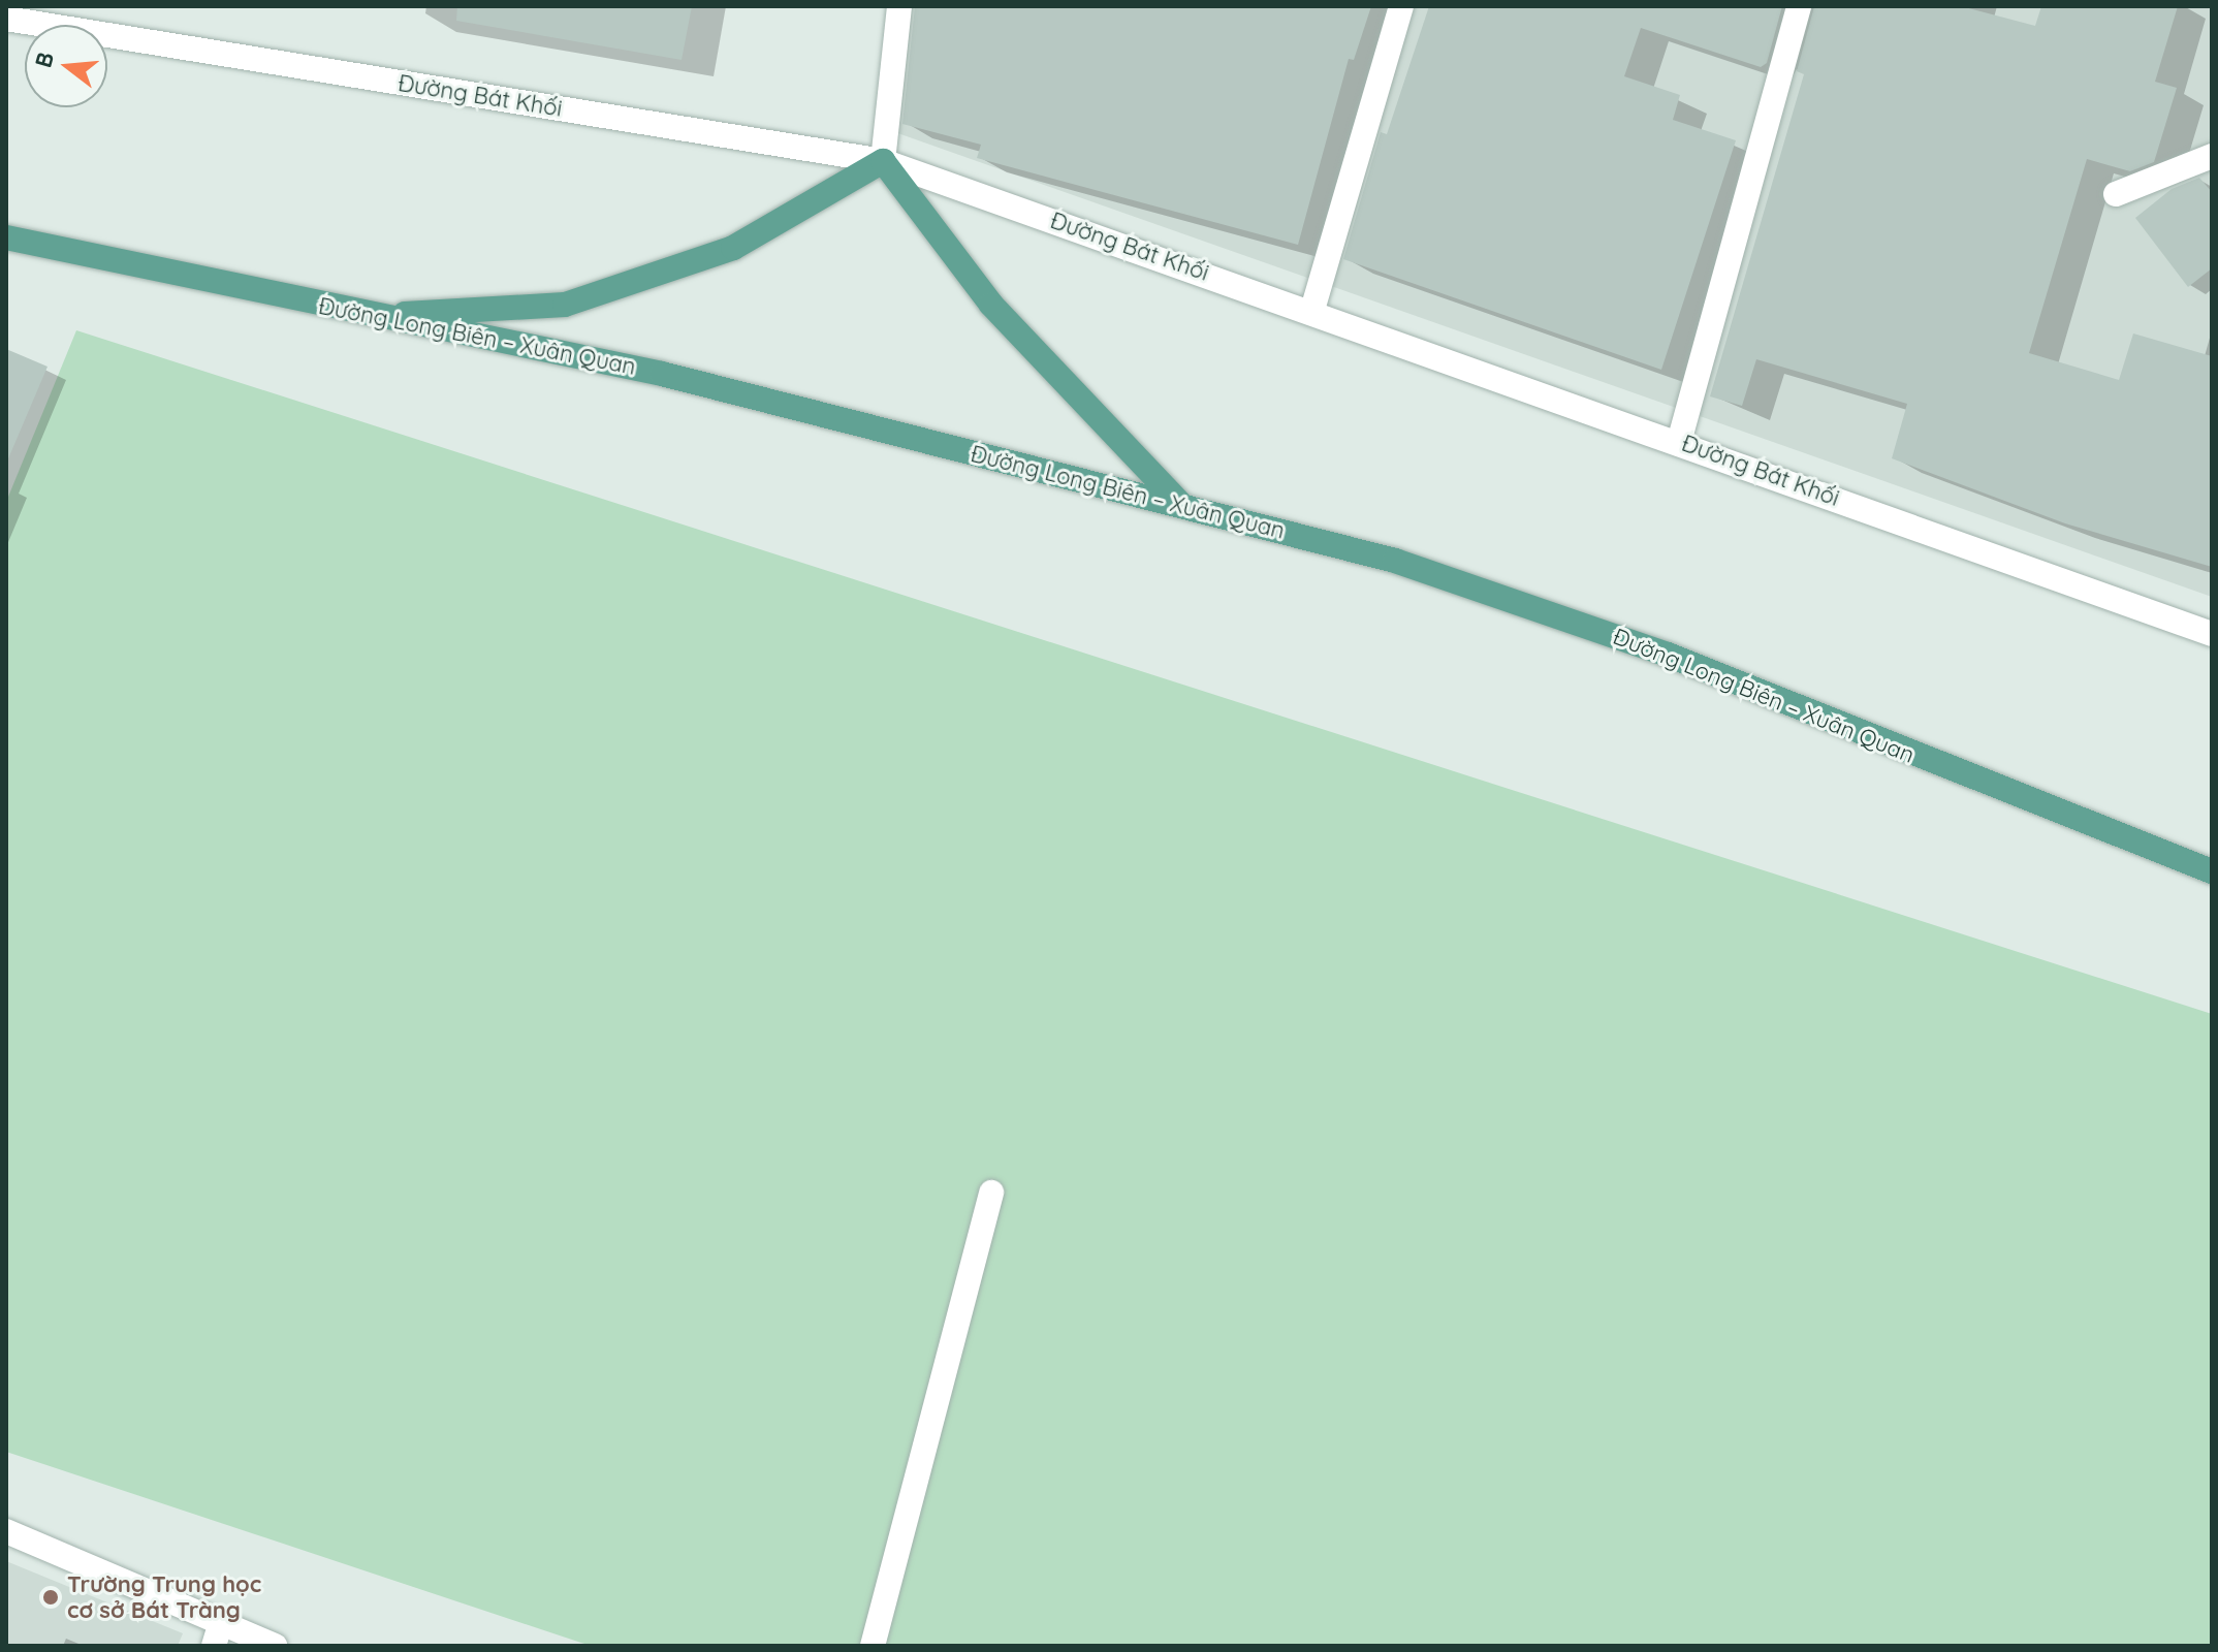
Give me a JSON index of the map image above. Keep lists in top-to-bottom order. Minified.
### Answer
{"streets":{"main road":["Đường Long Biên – Xuân Quan"],"street":["Đường Bát Khối"]},"places":["Trường Trung học cơ sở Bát Tràng"],"north":"left"}
